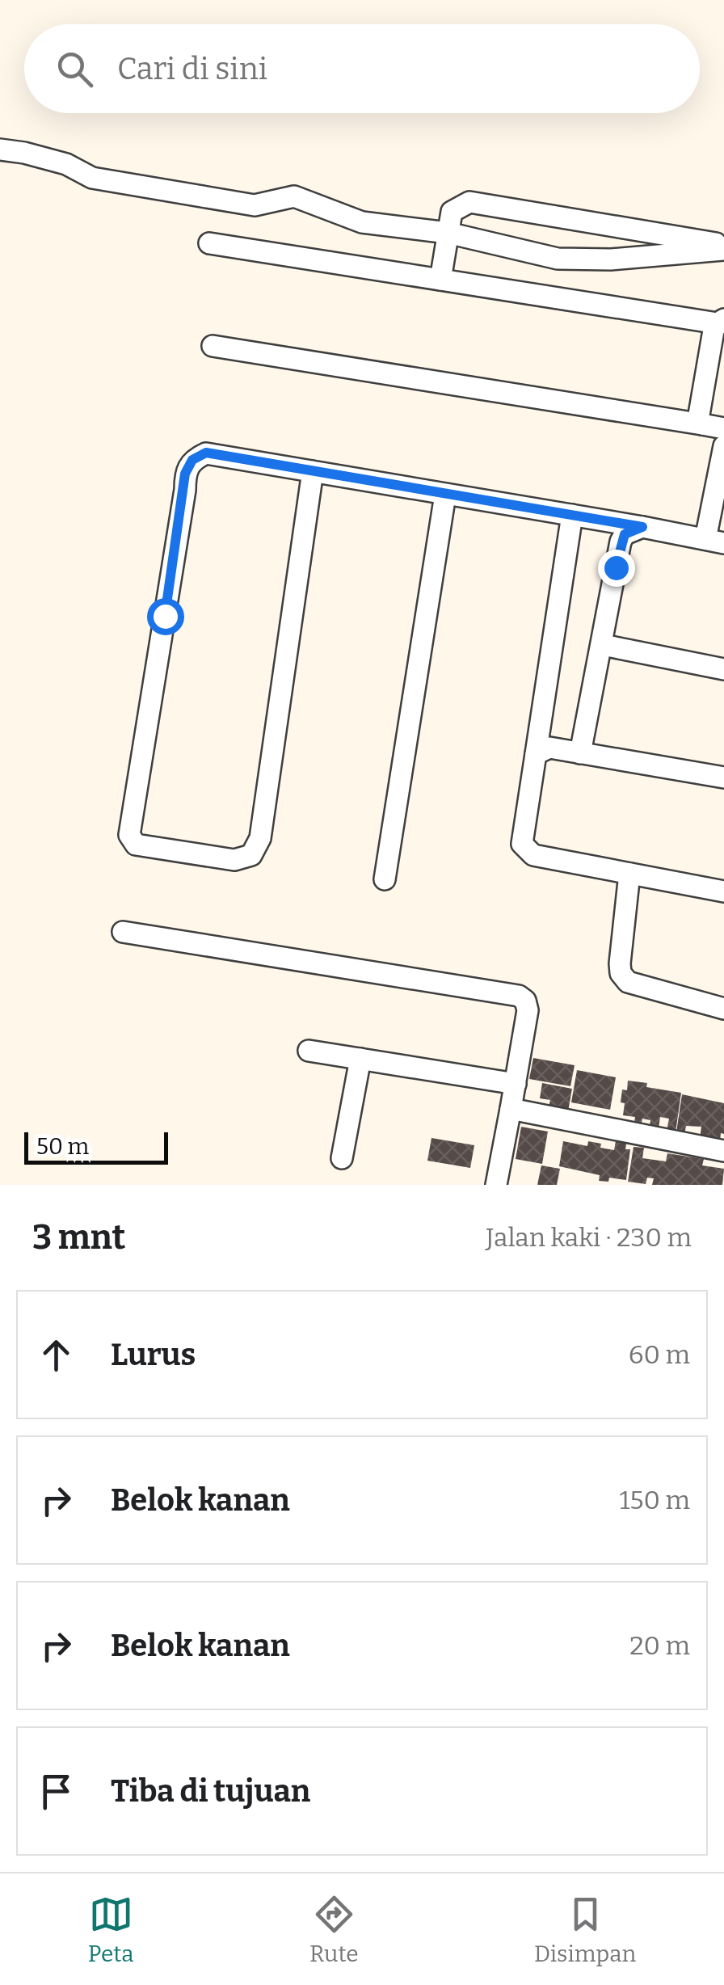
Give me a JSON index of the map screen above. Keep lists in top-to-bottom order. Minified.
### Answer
{"scale_bar":"50 m","page":{"search":"Cari di sini","scale":"50 m","heading":["3 mnt","Jalan kaki · 230 m"],"list":[["Lurus","60 m"],["Belok kanan","150 m"],["Belok kanan","20 m"],"Tiba di tujuan"],"nav":["Peta","Rute","Disimpan"]}}
